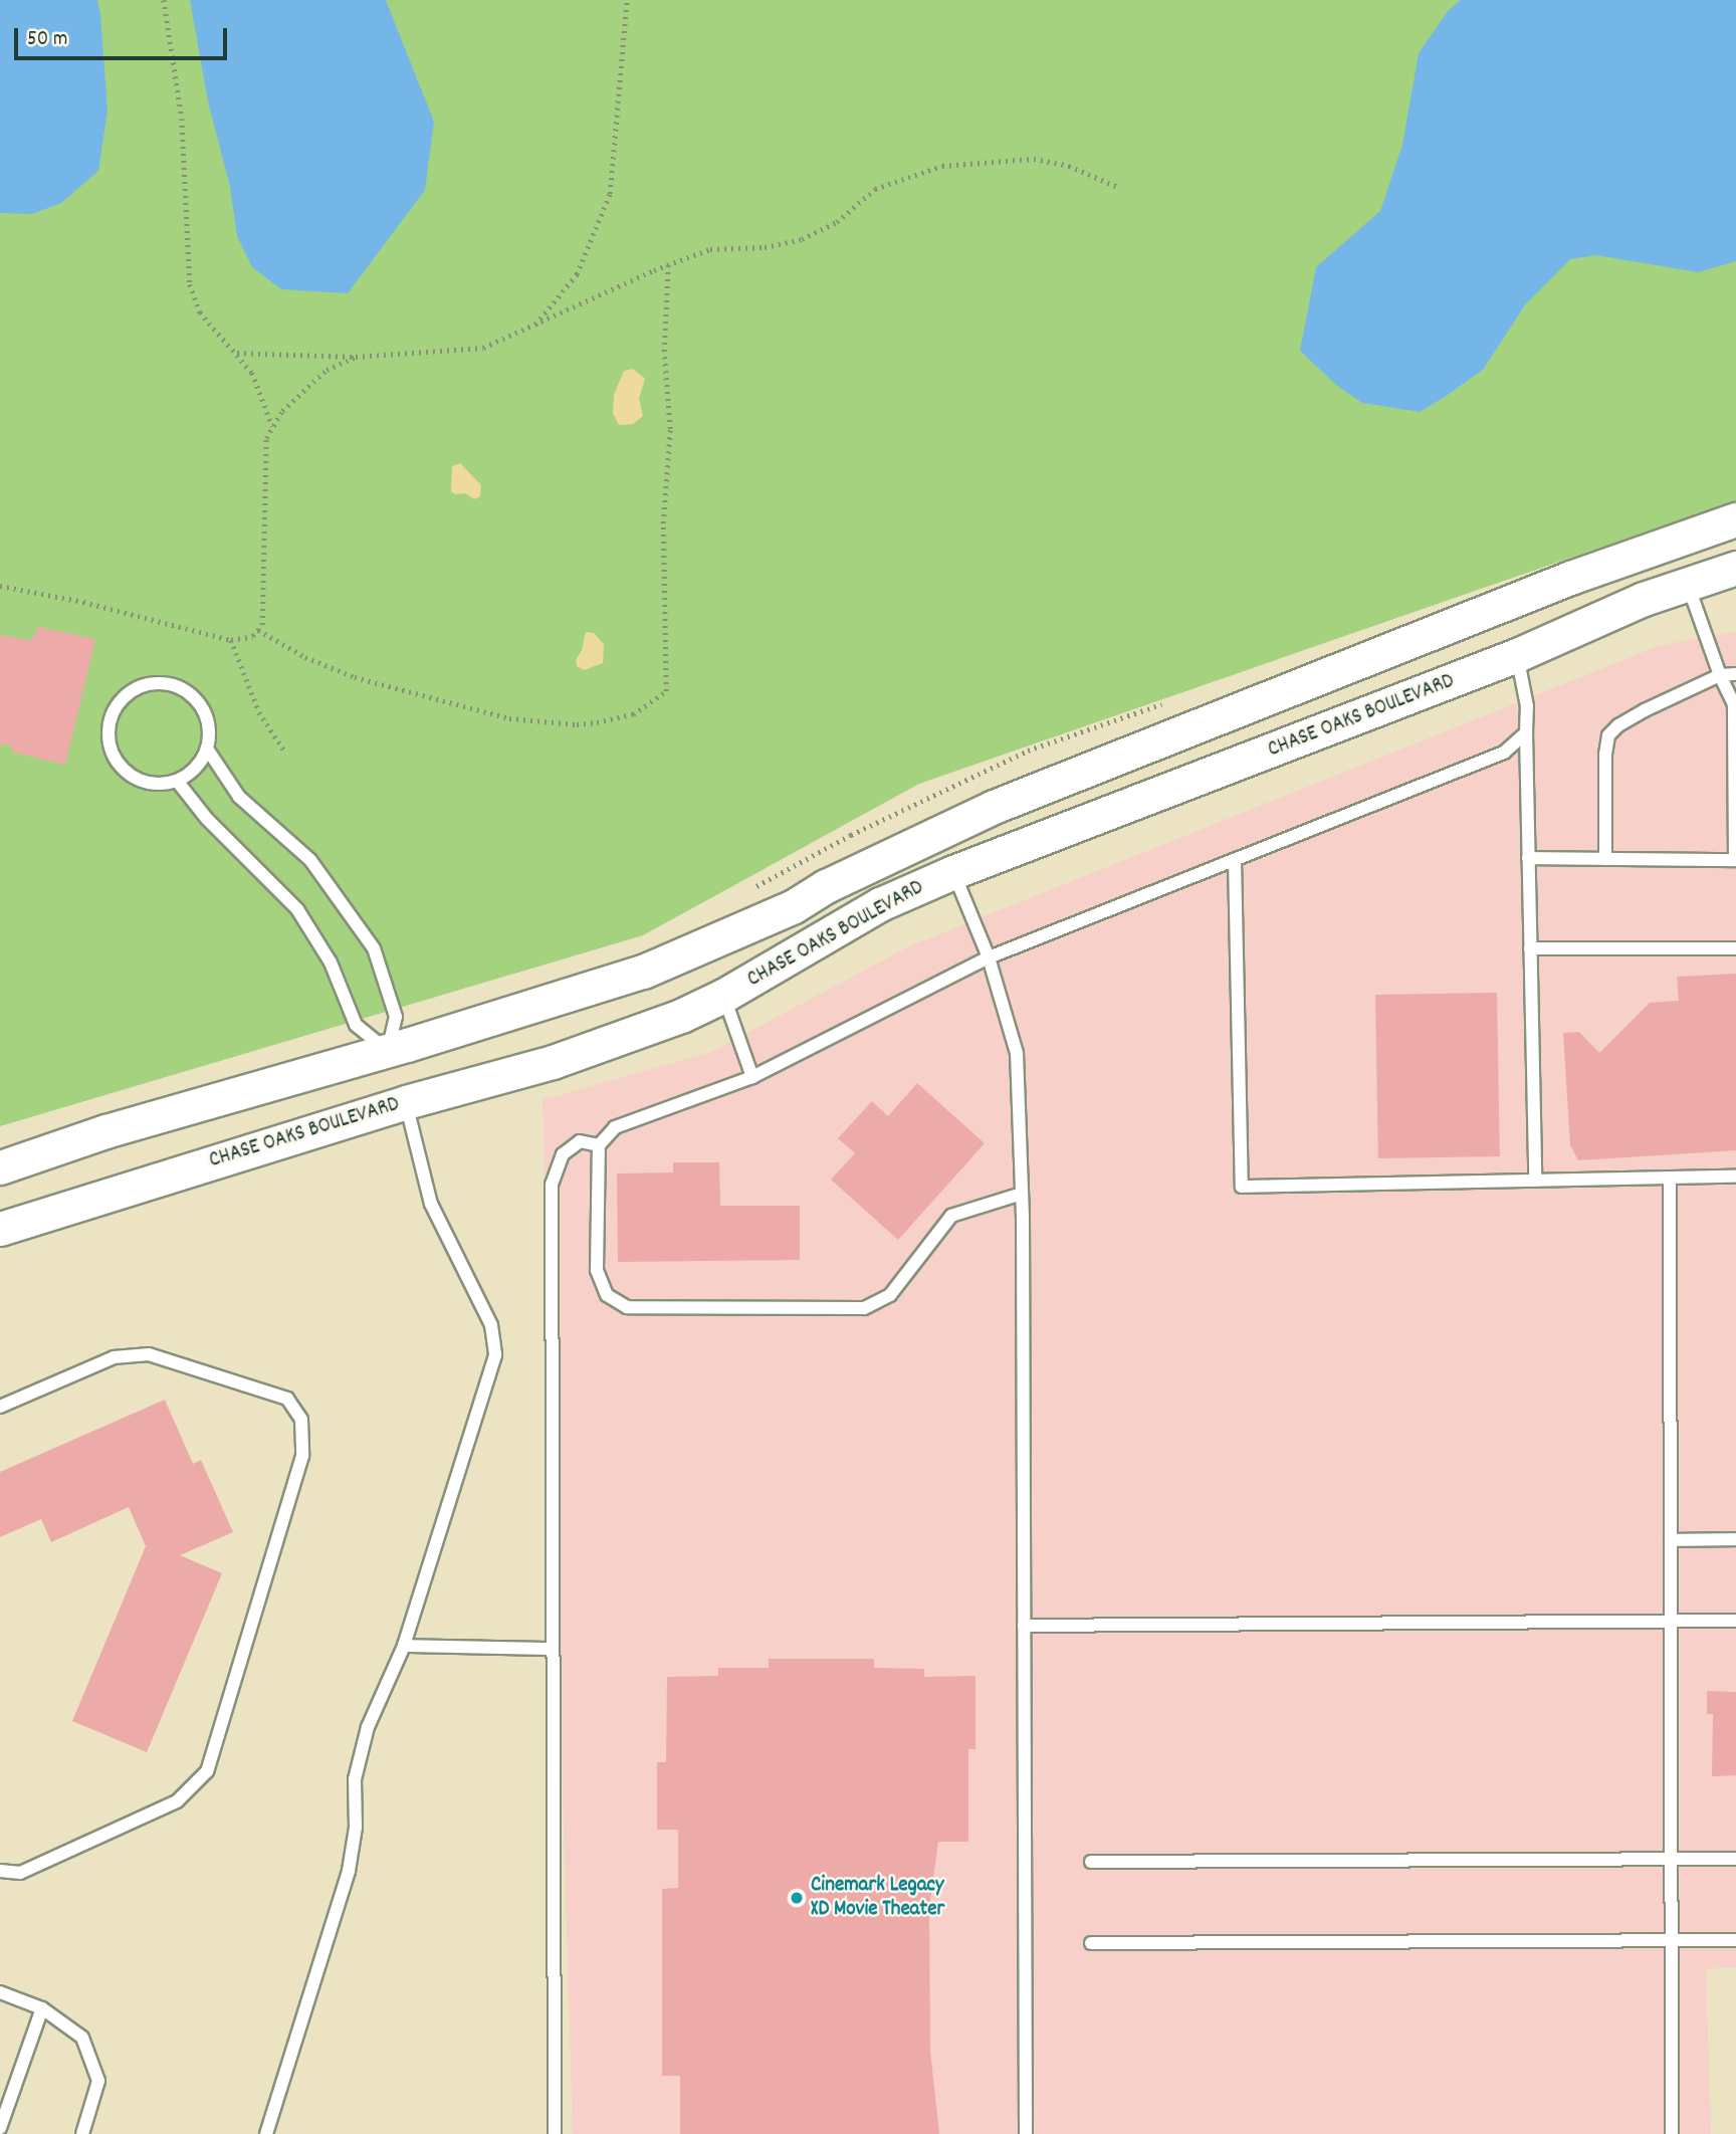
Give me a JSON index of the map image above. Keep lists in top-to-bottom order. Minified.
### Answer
{"streets":{"street":["CHASE OAKS BOULEVARD"]},"places":["Cinemark Legacy XD Movie Theater"],"scale_bar":"50 m"}
